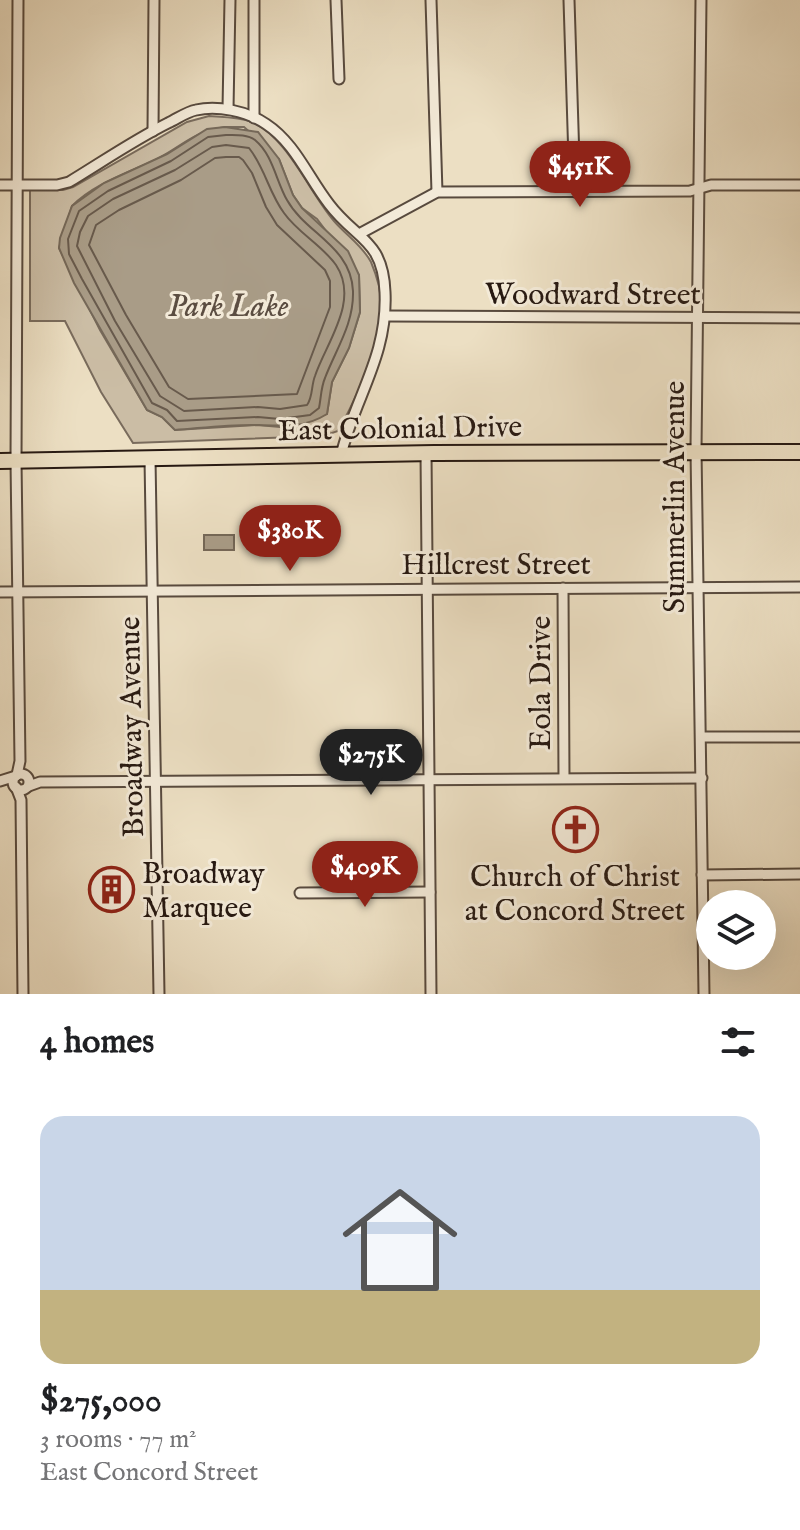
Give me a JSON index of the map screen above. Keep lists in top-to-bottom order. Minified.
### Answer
{"streets":{"highway":["East Colonial Drive"],"street":["Woodward Street","Summerlin Avenue","Hillcrest Street","Eola Drive","Broadway Avenue"]},"crossings":[["Woodward Street","Summerlin Avenue"],["East Colonial Drive","Summerlin Avenue"],["East Colonial Drive","Broadway Avenue"],["Summerlin Avenue","Hillcrest Street"],["Hillcrest Street","Eola Drive"],["Hillcrest Street","Broadway Avenue"]],"water":["Park Lake"],"places":{"church":["Church of Christ at Concord Street"],"building":["Broadway Marquee"]},"page":{"price":["$451K","$380K","$275K","$409K"],"heading":"4 homes","list":[{"name":"$275,000","note":"3 rooms · 77 m² · East Concord Street"}]}}
